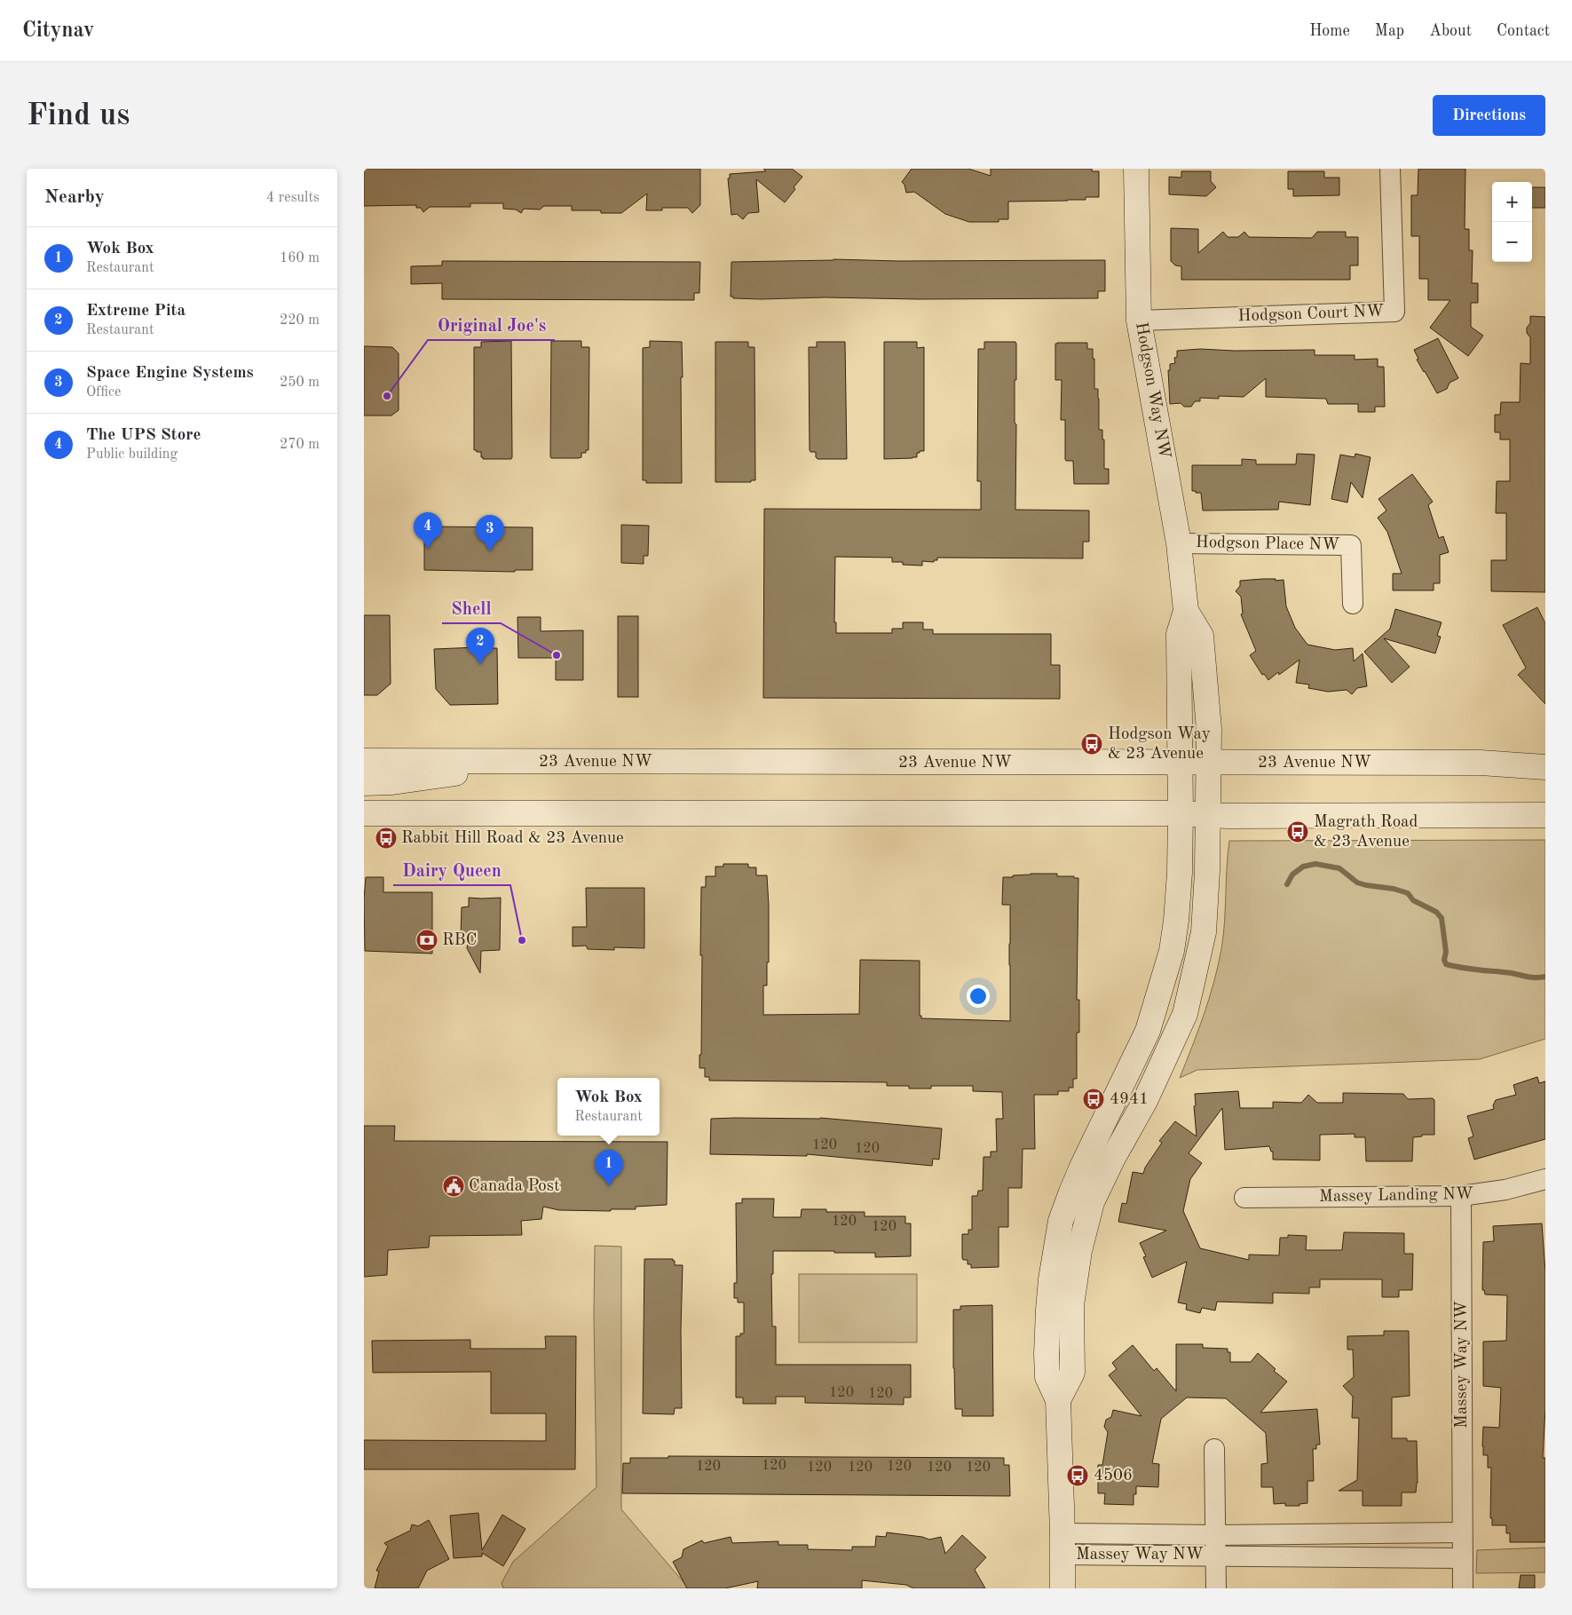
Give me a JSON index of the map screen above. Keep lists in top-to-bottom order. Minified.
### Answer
{"streets":{"main road":["Hodgson Way NW","23 Avenue NW"],"street":["Hodgson Court NW","Hodgson Place NW","Massey Landing NW","Massey Way NW"]},"crossings":[["Hodgson Court NW","Hodgson Way NW"],["Hodgson Way NW","Hodgson Place NW"],["Hodgson Way NW","23 Avenue NW"],["Massey Landing NW","Massey Way NW"]],"places":{"other":["Original Joe's","Shell","Dairy Queen"],"bus stop":["Hodgson Way & 23 Avenue","Magrath Road & 23 Avenue","Rabbit Hill Road & 23 Avenue","4941","4506"],"bank":["RBC"],"public building":["Canada Post"]},"house_numbers":["120","120","120","120","120","120","120","120","120","120","120","120","120"],"page":{"header":"Citynav","nav":["Home","Map","About","Contact"],"buttons":"Directions","title":"Find us","heading":["Nearby","4 results"],"map_buttons":["+","−"],"list":[{"mark":"1","name":"Wok Box","note":"Restaurant","value":"160 m"},{"mark":"2","name":"Extreme Pita","note":"Restaurant","value":"220 m"},{"mark":"3","name":"Space Engine Systems","note":"Office","value":"250 m"},{"mark":"4","name":"The UPS Store","note":"Public building","value":"270 m"}],"pins":["4","3","2","1"],"popup":["Wok Box","Restaurant"]}}
